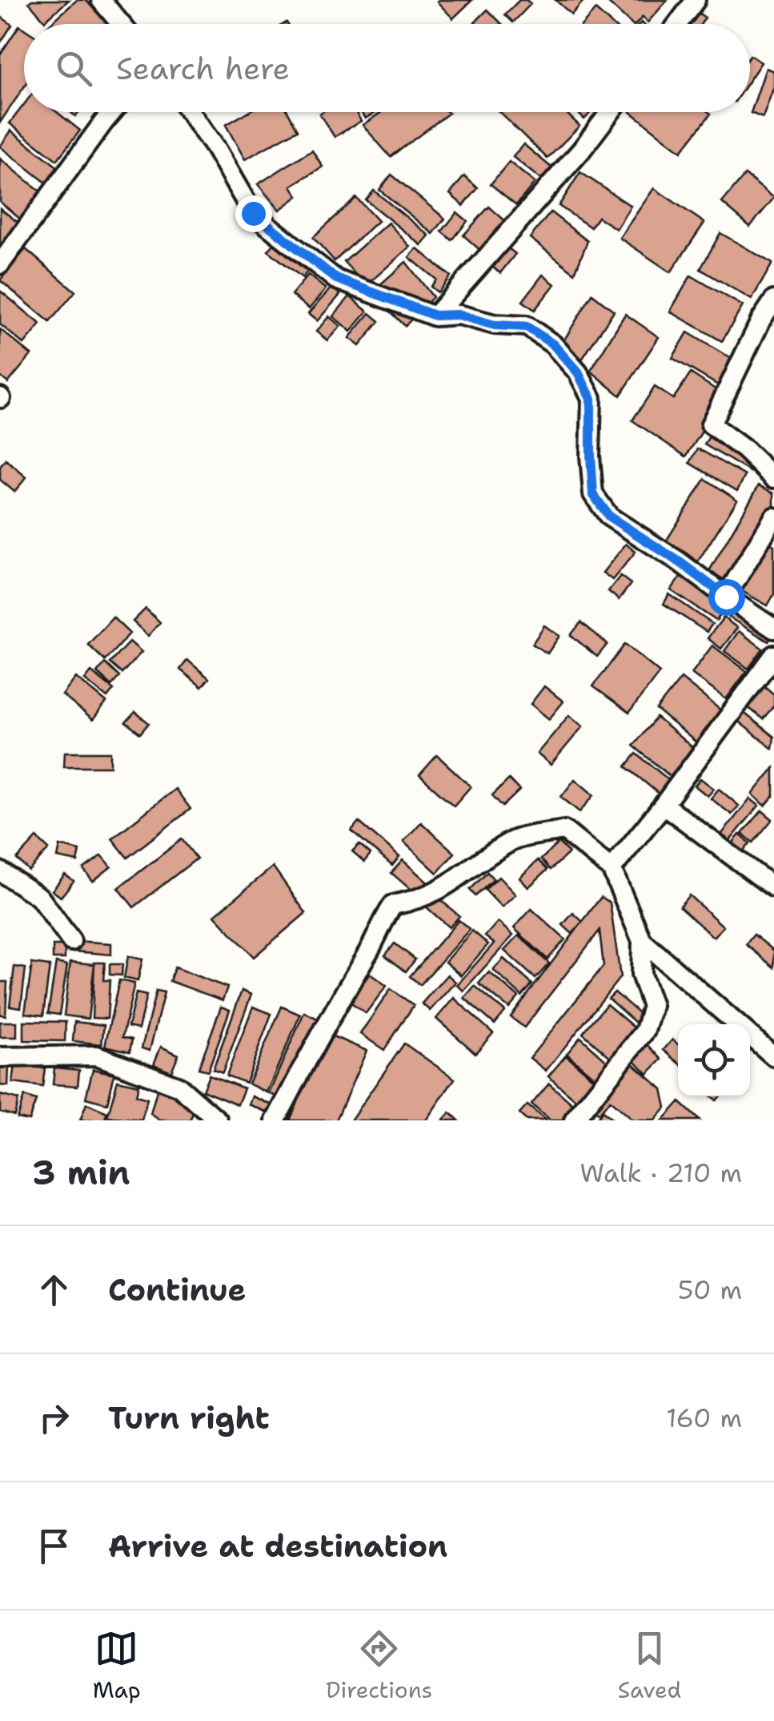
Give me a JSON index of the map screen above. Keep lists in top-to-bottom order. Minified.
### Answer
{"page":{"search":"Search here","heading":["3 min","Walk · 210 m"],"list":[["Continue","50 m"],["Turn right","160 m"],"Arrive at destination"],"nav":["Map","Directions","Saved"]}}
